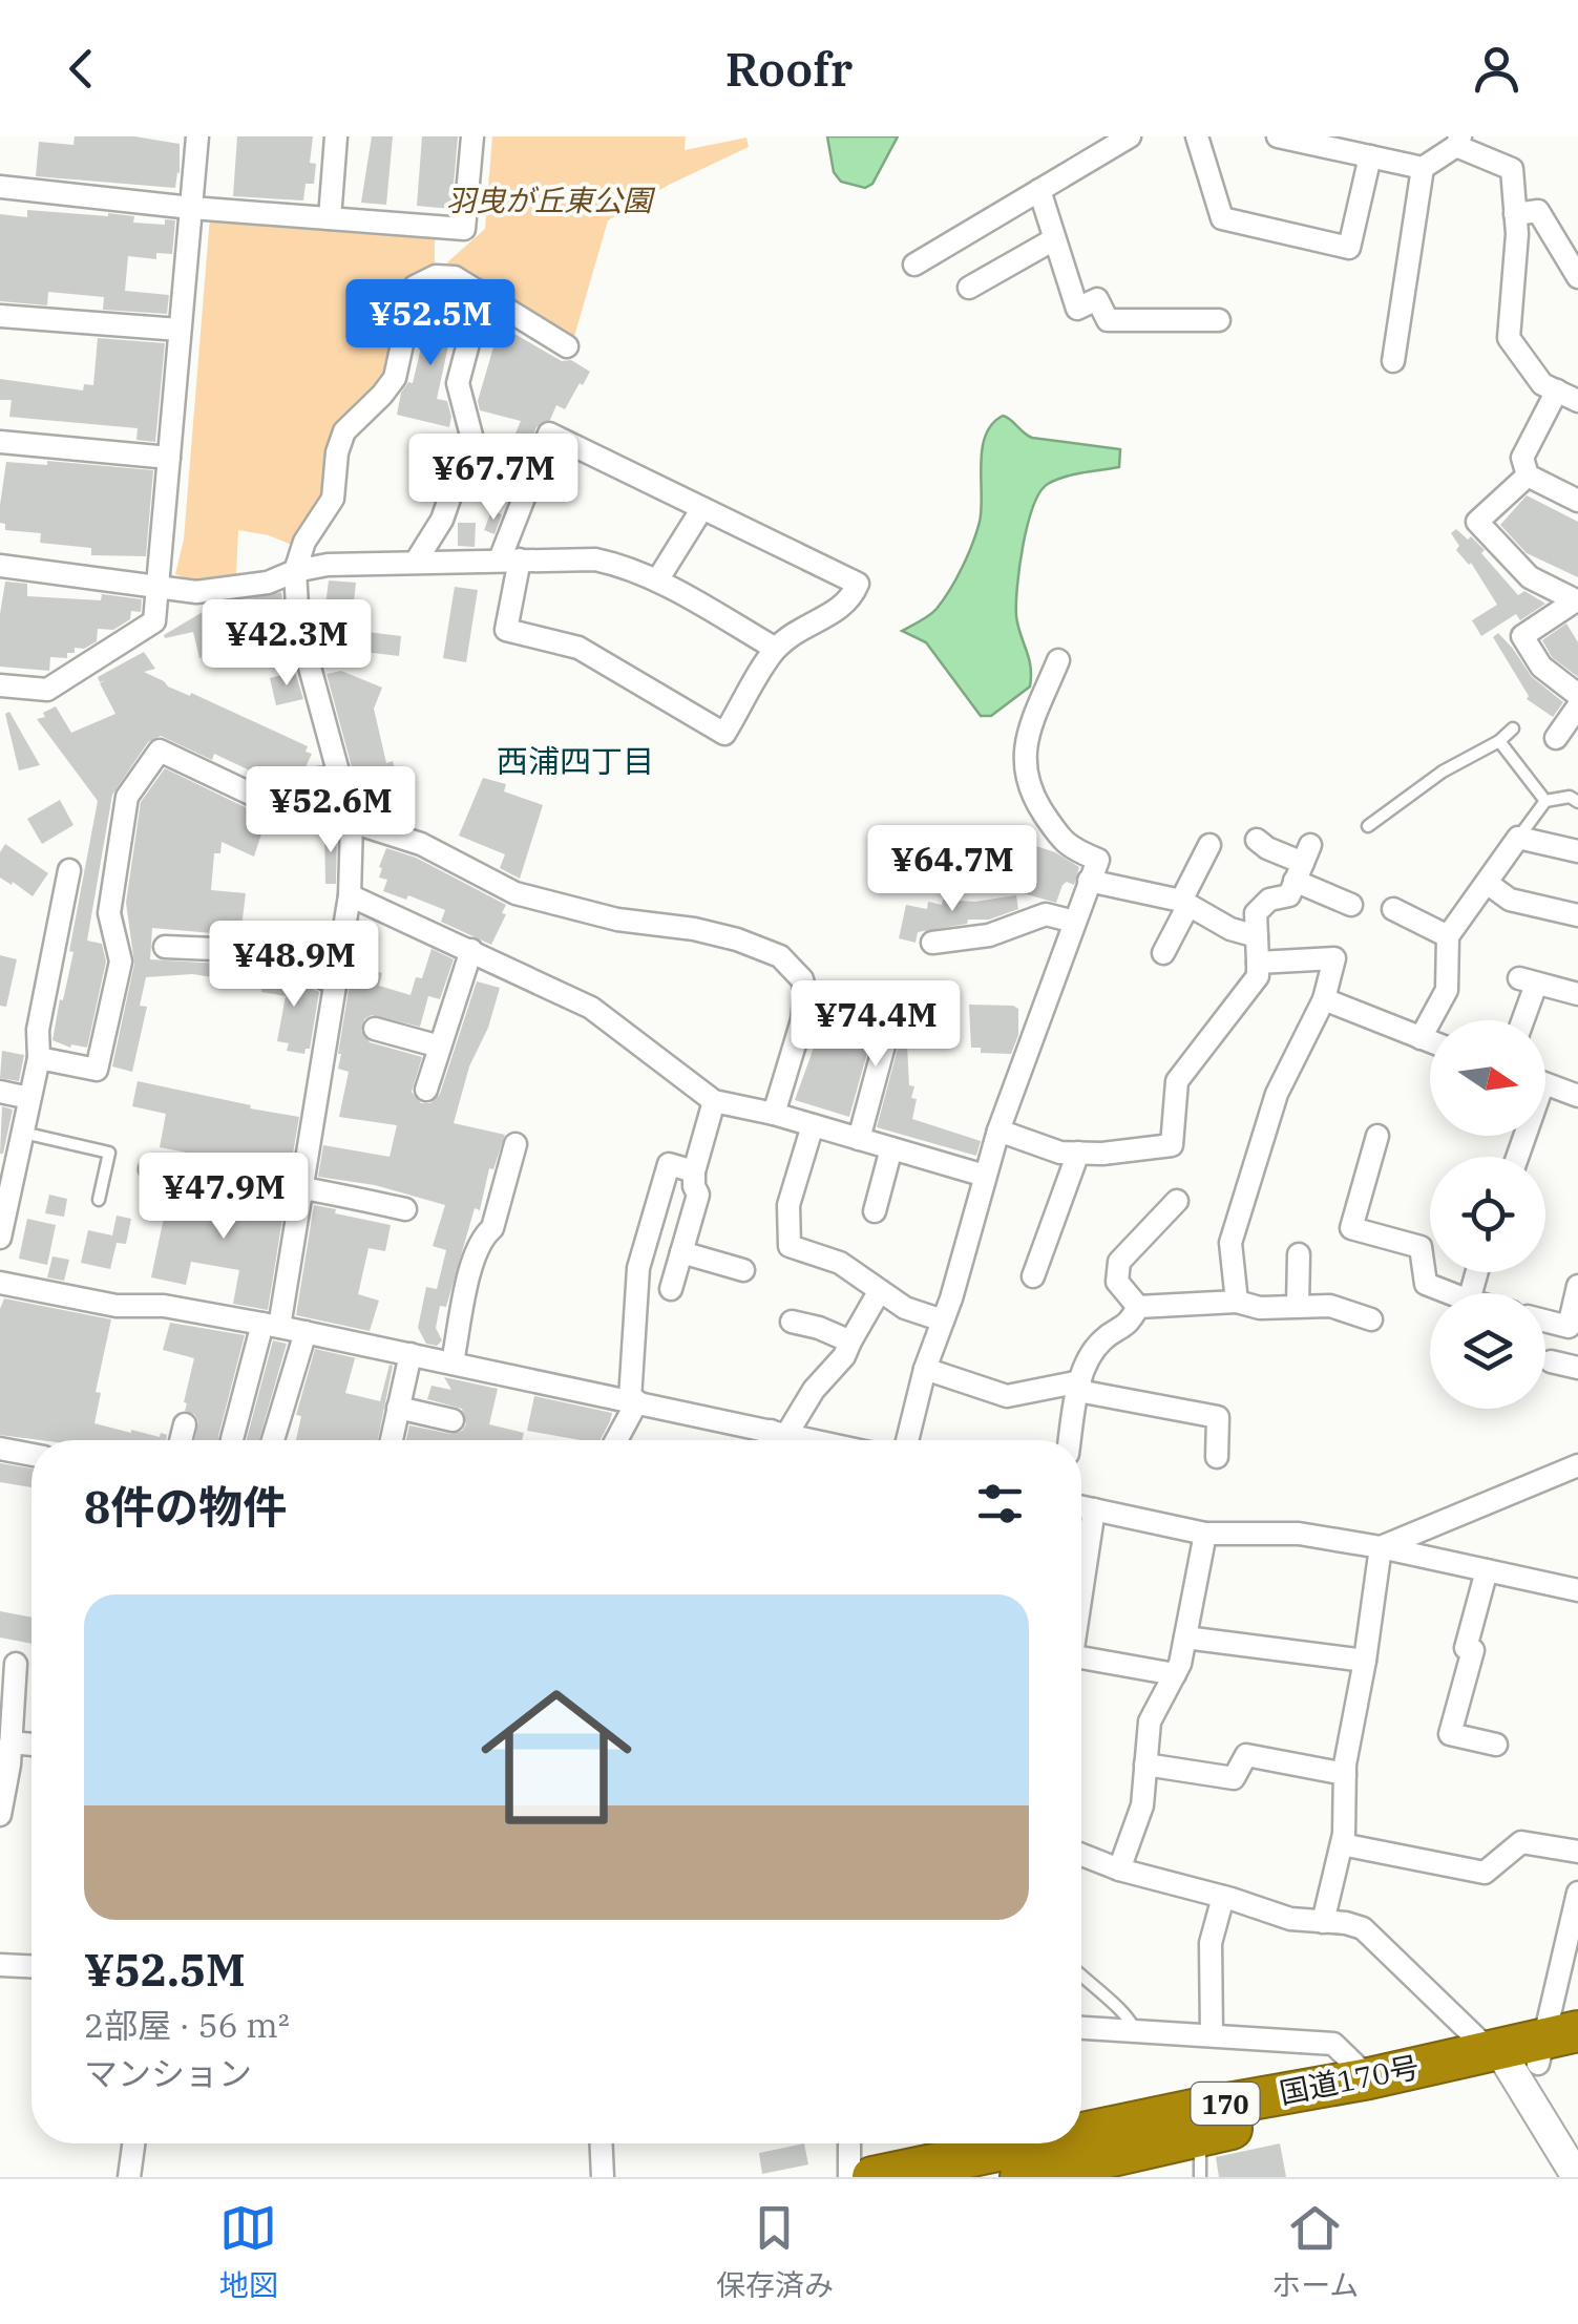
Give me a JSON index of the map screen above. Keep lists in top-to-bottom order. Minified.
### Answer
{"streets":{"highway":["国道170号","170"]},"districts":["西浦四丁目"],"parks":["羽曳が丘東公園"],"north":"right","page":{"header":"Roofr","price":["¥52.5M","¥67.7M","¥42.3M","¥52.6M","¥64.7M","¥48.9M","¥74.4M","¥47.9M"],"heading":"8件の物件","list":[{"name":"¥52.5M","note":"2部屋 · 56 m² · マンション"}],"tabs":["地図","保存済み","ホーム"]}}
